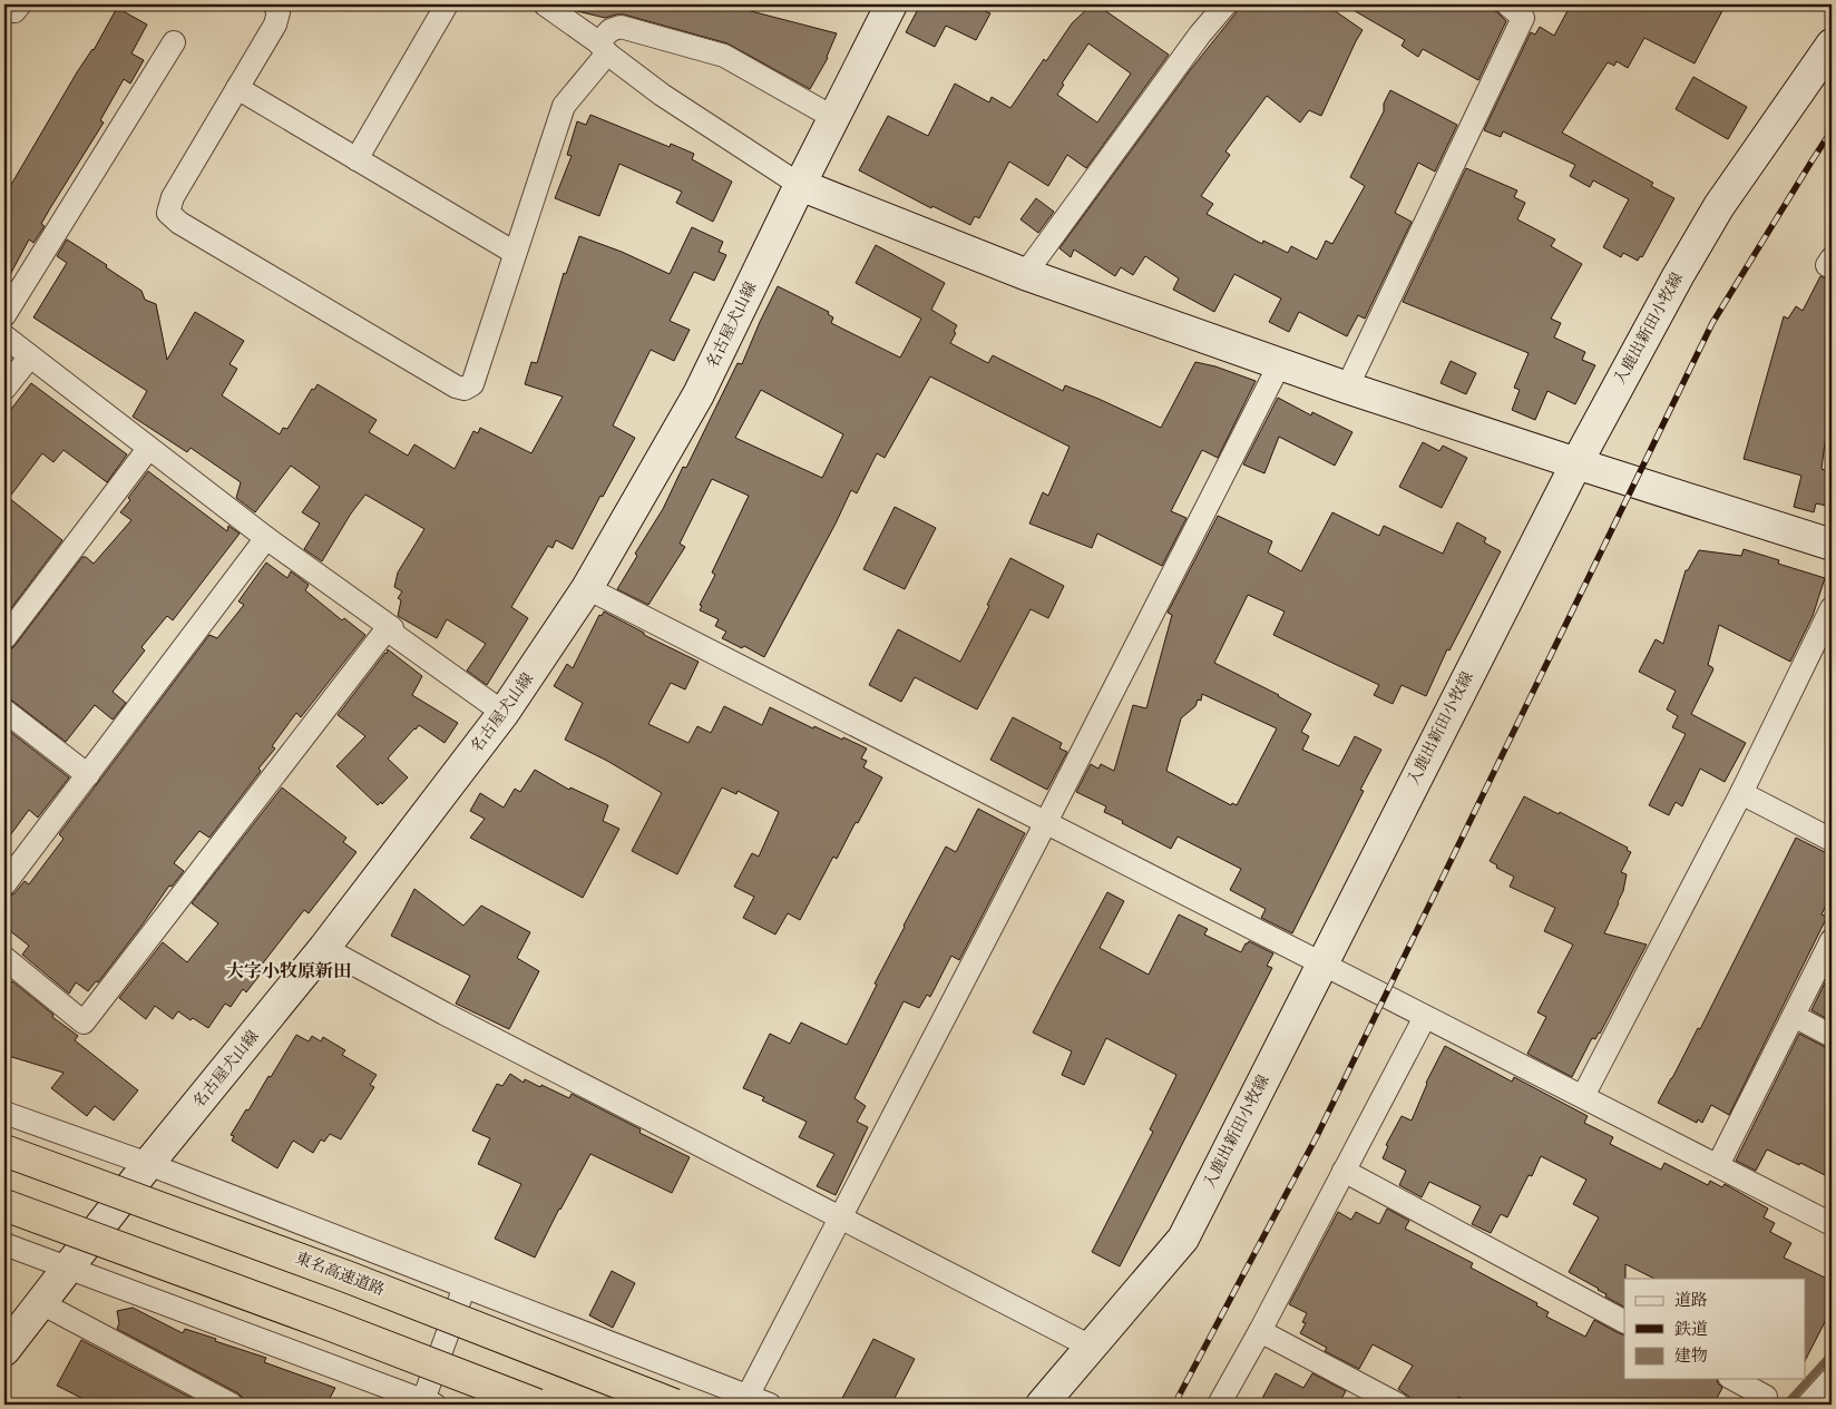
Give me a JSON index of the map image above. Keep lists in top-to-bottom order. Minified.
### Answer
{"streets":{"highway":["東名高速道路"],"main road":["名古屋犬山線","入鹿出新田小牧線"]},"districts":["大字小牧原新田"],"legend":["道路","鉄道","建物"]}
